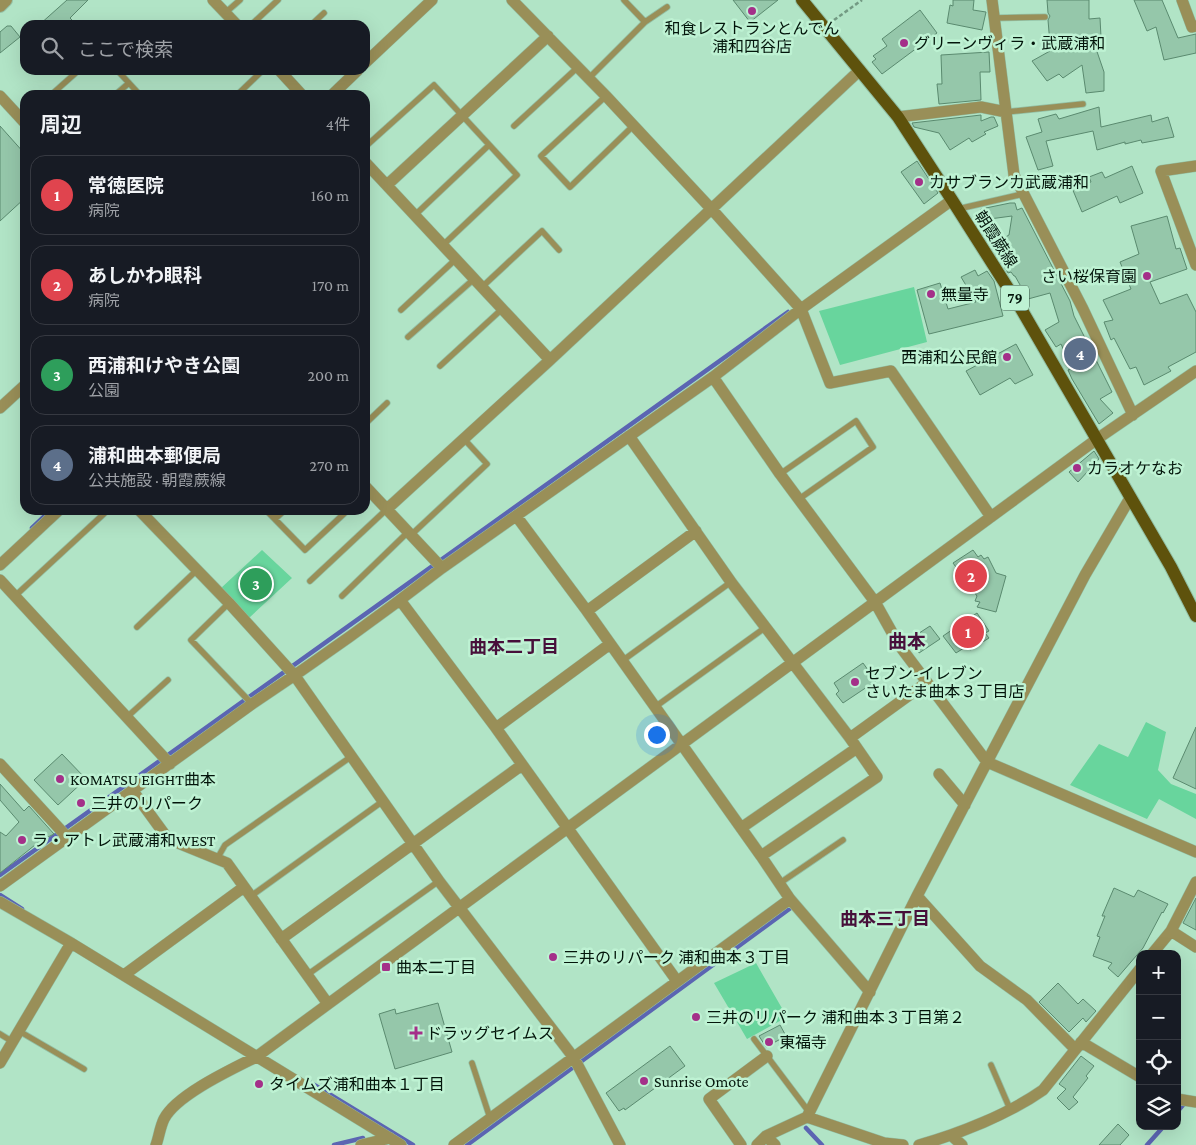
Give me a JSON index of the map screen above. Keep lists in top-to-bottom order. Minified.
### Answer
{"streets":{"main road":["朝霞蕨線","79"]},"districts":["曲本","曲本二丁目","曲本三丁目"],"places":{"other":["和食レストランとんでん 浦和四谷店","グリーンヴィラ・武蔵浦和","カサブランカ武蔵浦和","さい桜保育園","無量寺","西浦和公民館","カラオケなお","セブン-イレブン さいたま曲本３丁目店","KOMATSU EIGHT曲本","三井のリパーク","ラ・アトレ武蔵浦和WEST","三井のリパーク 浦和曲本３丁目","三井のリパーク 浦和曲本３丁目第２","東福寺","Sunrise Omote","タイムズ浦和曲本１丁目"],"transit":["曲本二丁目"],"health":["ドラッグセイムス"]},"page":{"search":"ここで検索","heading":["周辺","4件"],"list":[{"mark":"1","name":"常徳医院","note":"病院","value":"160 m"},{"mark":"2","name":"あしかわ眼科","note":"病院","value":"170 m"},{"mark":"3","name":"西浦和けやき公園","note":"公園","value":"200 m"},{"mark":"4","name":"浦和曲本郵便局","note":"公共施設 · 朝霞蕨線","value":"270 m"}],"pins":["4","2","3","1"],"map_buttons":["+","−"]}}
